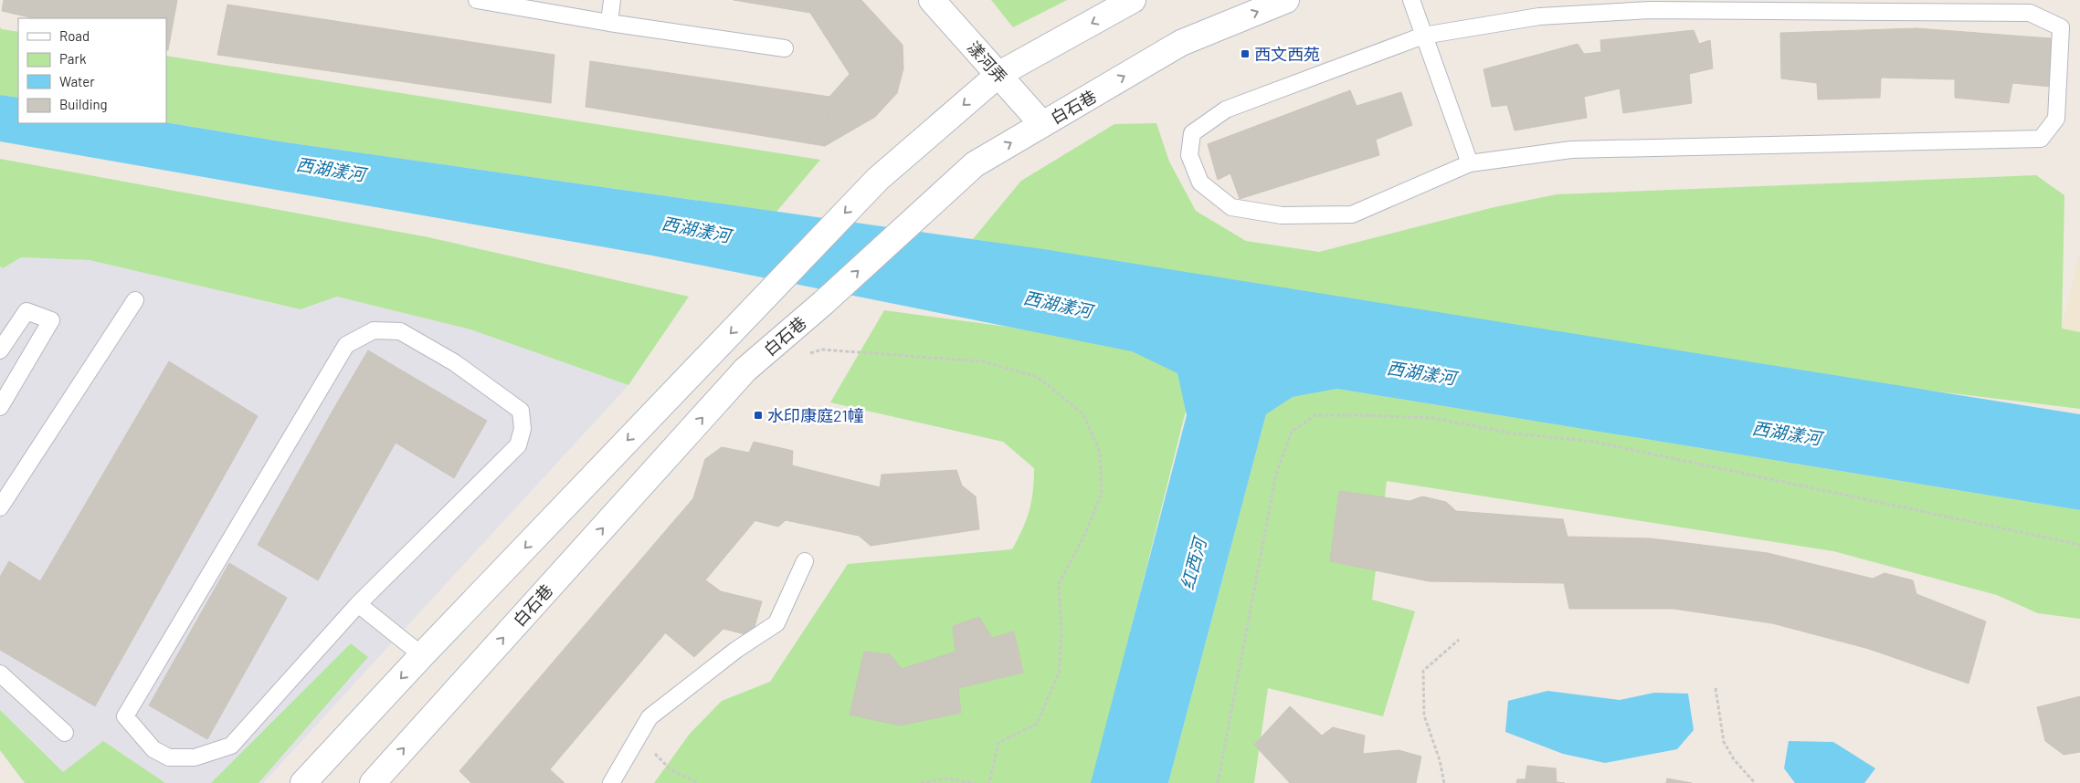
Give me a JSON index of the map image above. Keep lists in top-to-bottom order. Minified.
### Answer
{"streets":{"main road":["漾河弄","白石巷"]},"crossings":[["漾河弄","白石巷"]],"water":["西湖漾河","红西河"],"places":{"transit":["西文西苑","水印康庭21幢"]},"legend":["Road","Park","Water","Building"]}
